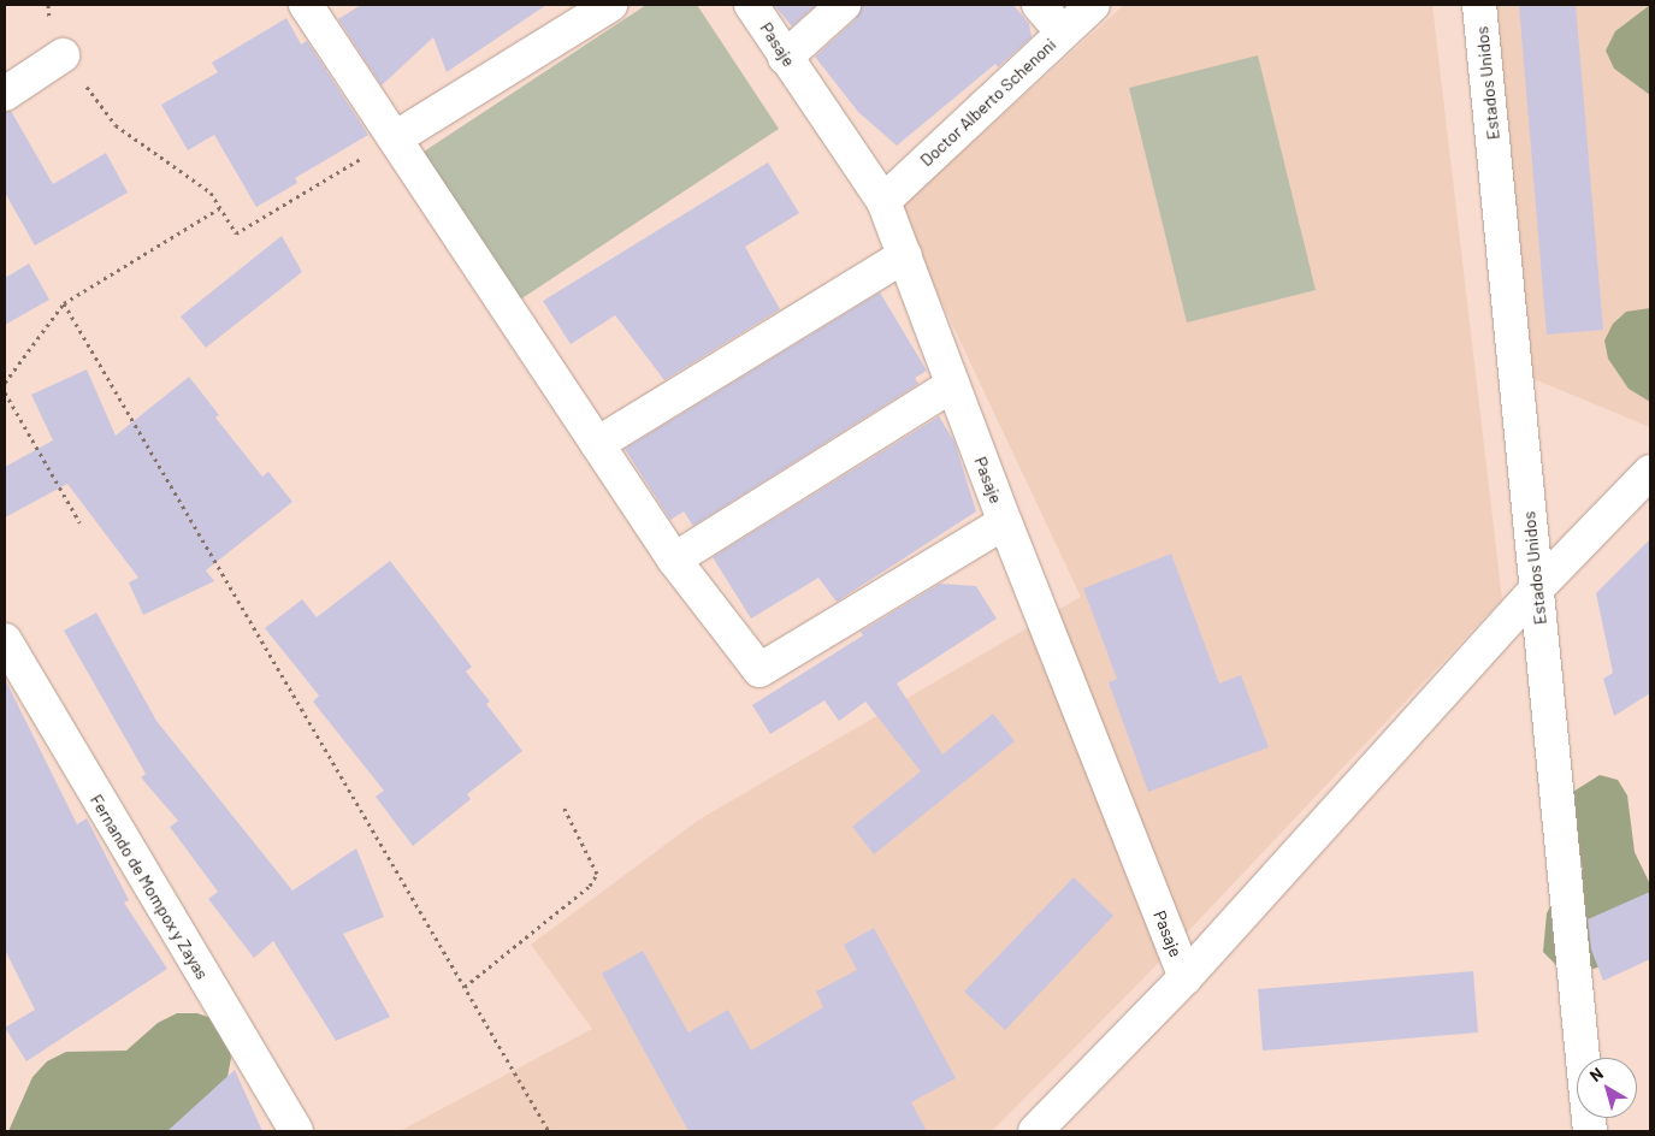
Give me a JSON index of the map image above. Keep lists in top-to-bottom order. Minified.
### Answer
{"streets":{"street":["Pasaje","Estados Unidos","Doctor Alberto Schenoni","Fernando de Mompox y Zayas"]},"crossings":[["Pasaje","Doctor Alberto Schenoni"]],"north":"top left"}
